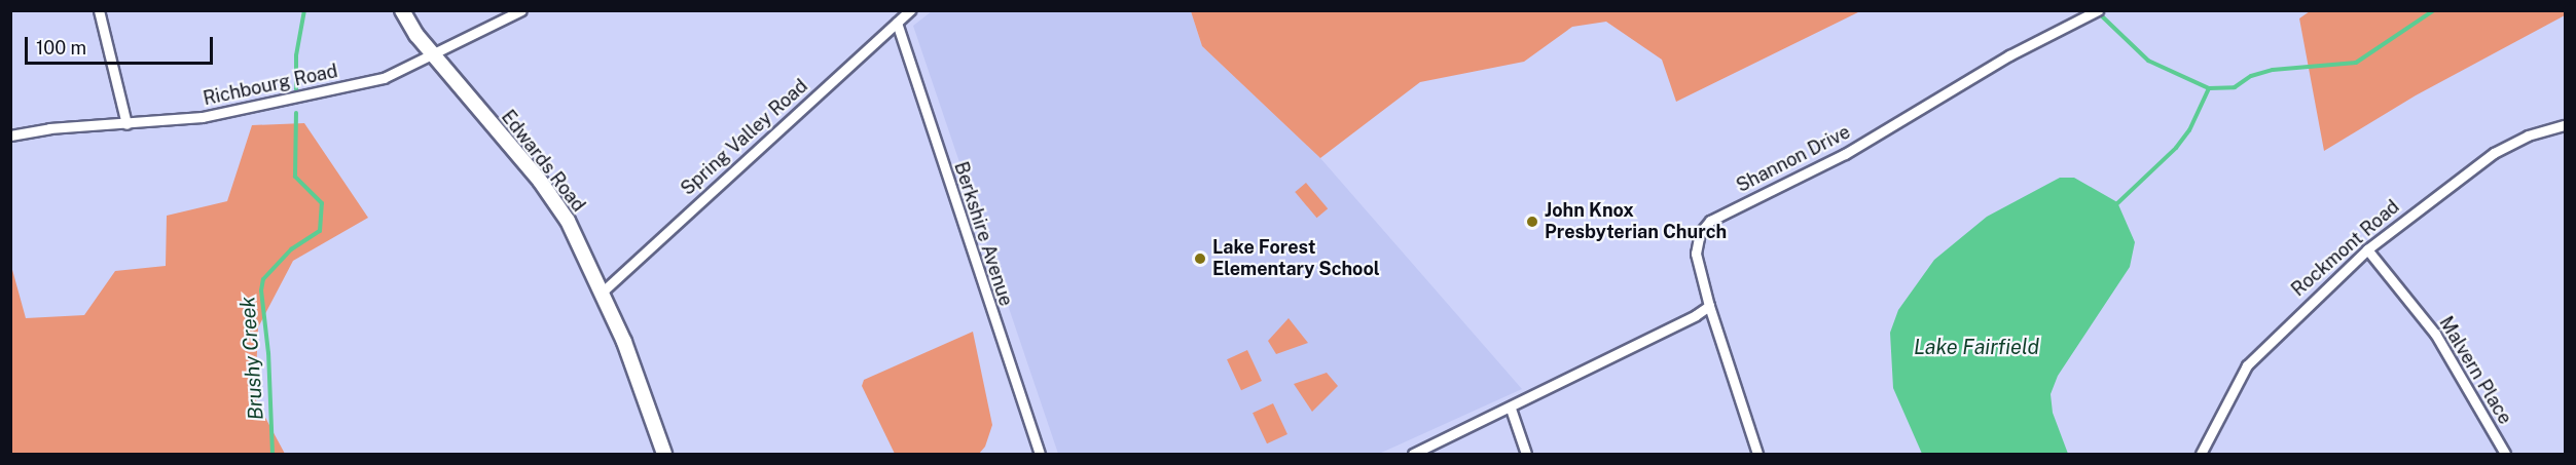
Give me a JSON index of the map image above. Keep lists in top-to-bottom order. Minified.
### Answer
{"streets":{"street":["Richbourg Road","Spring Valley Road","Shannon Drive","Edwards Road","Berkshire Avenue","Rockmont Road","Malvern Place"]},"crossings":[["Richbourg Road","Edwards Road"],["Spring Valley Road","Edwards Road"],["Spring Valley Road","Berkshire Avenue"],["Rockmont Road","Malvern Place"]],"water":["Lake Fairfield","Brushy Creek"],"places":["John Knox Presbyterian Church","Lake Forest Elementary School"],"scale_bar":"100 m"}
